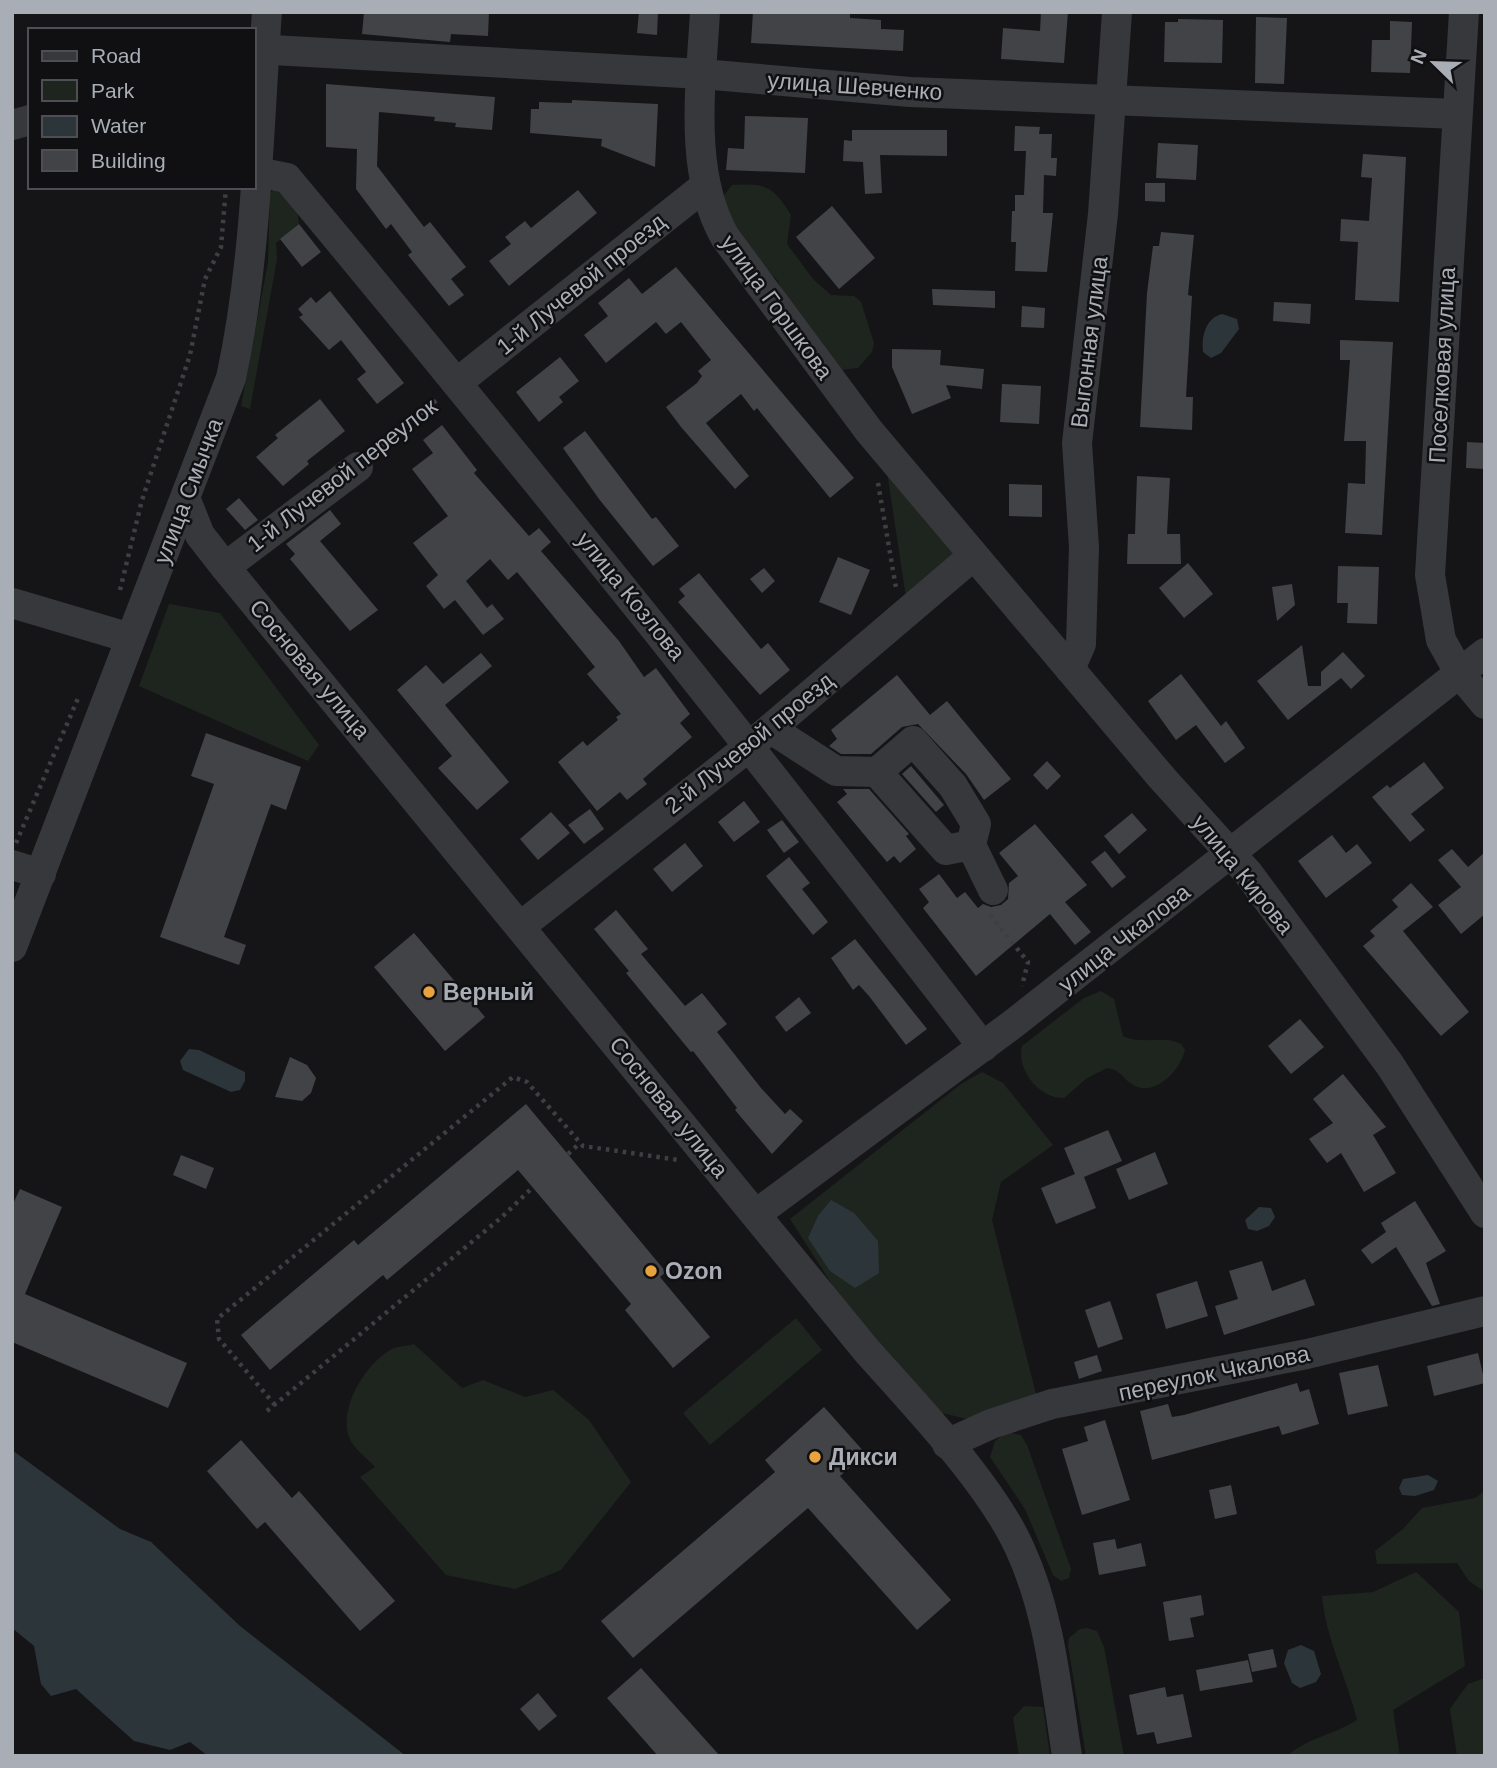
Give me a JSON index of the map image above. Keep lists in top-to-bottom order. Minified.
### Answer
{"streets":{"street":["улица Шевченко","1-й Лучевой проезд","улица Горшкова","Выгонная улица","Поселковая улица","1-й Лучевой переулок","улица Смычка","улица Козлова","Сосновая улица","2-й Лучевой проезд","улица Кирова","улица Чкалова","переулок Чкалова"]},"crossings":[["улица Шевченко","улица Горшкова"],["улица Шевченко","Выгонная улица"],["улица Шевченко","Поселковая улица"],["улица Шевченко","улица Смычка"],["1-й Лучевой проезд","улица Горшкова"],["1-й Лучевой проезд","1-й Лучевой переулок"],["1-й Лучевой проезд","улица Козлова"],["улица Горшкова","2-й Лучевой проезд"],["улица Горшкова","улица Кирова"],["Выгонная улица","улица Кирова"],["Поселковая улица","улица Чкалова"],["1-й Лучевой переулок","улица Козлова"],["1-й Лучевой переулок","Сосновая улица"],["улица Смычка","улица Козлова"],["улица Смычка","Сосновая улица"],["улица Козлова","2-й Лучевой проезд"],["улица Козлова","улица Чкалова"],["Сосновая улица","2-й Лучевой проезд"],["Сосновая улица","улица Чкалова"],["Сосновая улица","переулок Чкалова"],["2-й Лучевой проезд","улица Кирова"],["улица Кирова","улица Чкалова"]],"places":["Верный","Ozon","Дикси"],"legend":["Road","Park","Water","Building"],"north":"top left"}
